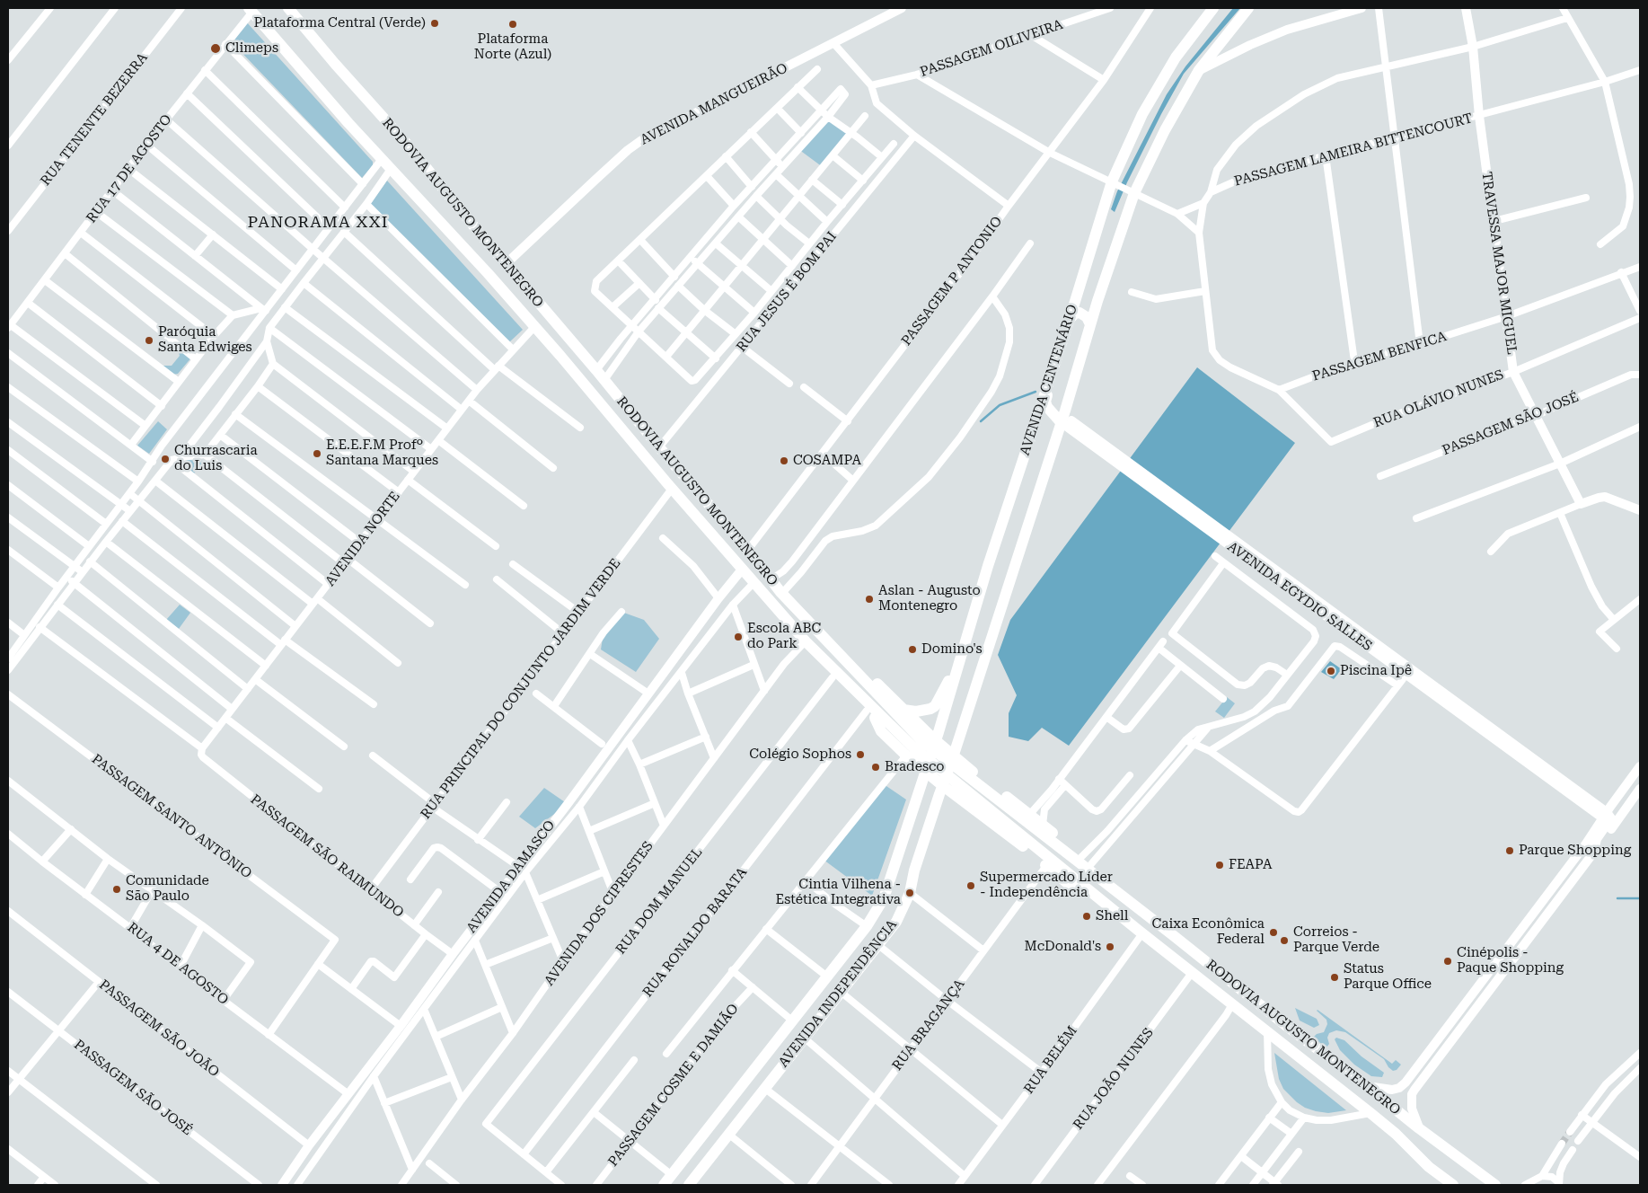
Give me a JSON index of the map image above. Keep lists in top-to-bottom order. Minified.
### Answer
{"streets":{"main road":["RODOVIA AUGUSTO MONTENEGRO","AVENIDA CENTENÁRIO","AVENIDA INDEPENDÊNCIA"],"street":["PASSAGEM OILIVEIRA","AVENIDA MANGUEIRÃO","RUA TENENTE BEZERRA","PASSAGEM LAMEIRA BITTENCOURT","RUA 17 DE AGOSTO","TRAVESSA MAJOR MIGUEL","PASSAGEM P ANTONIO","RUA JESUS É BOM PAI","PASSAGEM BENFICA","RUA OLÁVIO NUNES","PASSAGEM SÃO JOSÉ","AVENIDA NORTE","AVENIDA EGYDIO SALLES","RUA PRINCIPAL DO CONJUNTO JARDIM VERDE","PASSAGEM SANTO ANTÔNIO","PASSAGEM SÃO RAIMUNDO","AVENIDA DAMASCO","RUA DOM MANUEL","AVENIDA DOS CIPRESTES","RUA RONALDO BARATA","RUA 4 DE AGOSTO","RUA BRAGANÇA","PASSAGEM SÃO JOÃO","RUA BELÉM","RUA JOÃO NUNES","PASSAGEM COSME E DAMIÃO"]},"crossings":[["AVENIDA MANGUEIRÃO","RODOVIA AUGUSTO MONTENEGRO"],["PASSAGEM LAMEIRA BITTENCOURT","TRAVESSA MAJOR MIGUEL"],["RUA 17 DE AGOSTO","RODOVIA AUGUSTO MONTENEGRO"],["RODOVIA AUGUSTO MONTENEGRO","PASSAGEM P ANTONIO"],["RODOVIA AUGUSTO MONTENEGRO","RUA JESUS É BOM PAI"],["RODOVIA AUGUSTO MONTENEGRO","AVENIDA CENTENÁRIO"],["RODOVIA AUGUSTO MONTENEGRO","AVENIDA NORTE"],["RODOVIA AUGUSTO MONTENEGRO","RUA PRINCIPAL DO CONJUNTO JARDIM VERDE"],["RODOVIA AUGUSTO MONTENEGRO","AVENIDA DAMASCO"],["RODOVIA AUGUSTO MONTENEGRO","RUA DOM MANUEL"],["RODOVIA AUGUSTO MONTENEGRO","AVENIDA DOS CIPRESTES"],["RODOVIA AUGUSTO MONTENEGRO","RUA RONALDO BARATA"],["RODOVIA AUGUSTO MONTENEGRO","AVENIDA INDEPENDÊNCIA"],["RODOVIA AUGUSTO MONTENEGRO","RUA BRAGANÇA"],["RODOVIA AUGUSTO MONTENEGRO","RUA BELÉM"],["RODOVIA AUGUSTO MONTENEGRO","RUA JOÃO NUNES"],["TRAVESSA MAJOR MIGUEL","PASSAGEM BENFICA"],["TRAVESSA MAJOR MIGUEL","RUA OLÁVIO NUNES"],["TRAVESSA MAJOR MIGUEL","PASSAGEM SÃO JOSÉ"],["PASSAGEM BENFICA","RUA OLÁVIO NUNES"],["AVENIDA CENTENÁRIO","AVENIDA EGYDIO SALLES"],["AVENIDA CENTENÁRIO","AVENIDA INDEPENDÊNCIA"],["AVENIDA NORTE","PASSAGEM SÃO RAIMUNDO"],["RUA PRINCIPAL DO CONJUNTO JARDIM VERDE","PASSAGEM SÃO RAIMUNDO"],["PASSAGEM SÃO RAIMUNDO","AVENIDA DAMASCO"],["AVENIDA DAMASCO","RUA 4 DE AGOSTO"],["AVENIDA DAMASCO","PASSAGEM SÃO JOÃO"],["RUA DOM MANUEL","RUA RONALDO BARATA"]],"districts":["PANORAMA XXI"],"places":["Plataforma Central (Verde)","Plataforma Norte (Azul)","Climeps","Paróquia Santa Edwiges","E.E.E.F.M Profº Santana Marques","Churrascaria do Luis","COSAMPA","Aslan - Augusto Montenegro","Escola ABC do Park","Domino's","Piscina Ipê","Colégio Sophos","Bradesco","Parque Shopping","FEAPA","Supermercado Líder - Independência","Comunidade São Paulo","Cintia Vilhena - Estética Integrativa","Shell","Caixa Econômica Federal","Correios - Parque Verde","McDonald's","Cinépolis - Paque Shopping","Status Parque Office"]}
